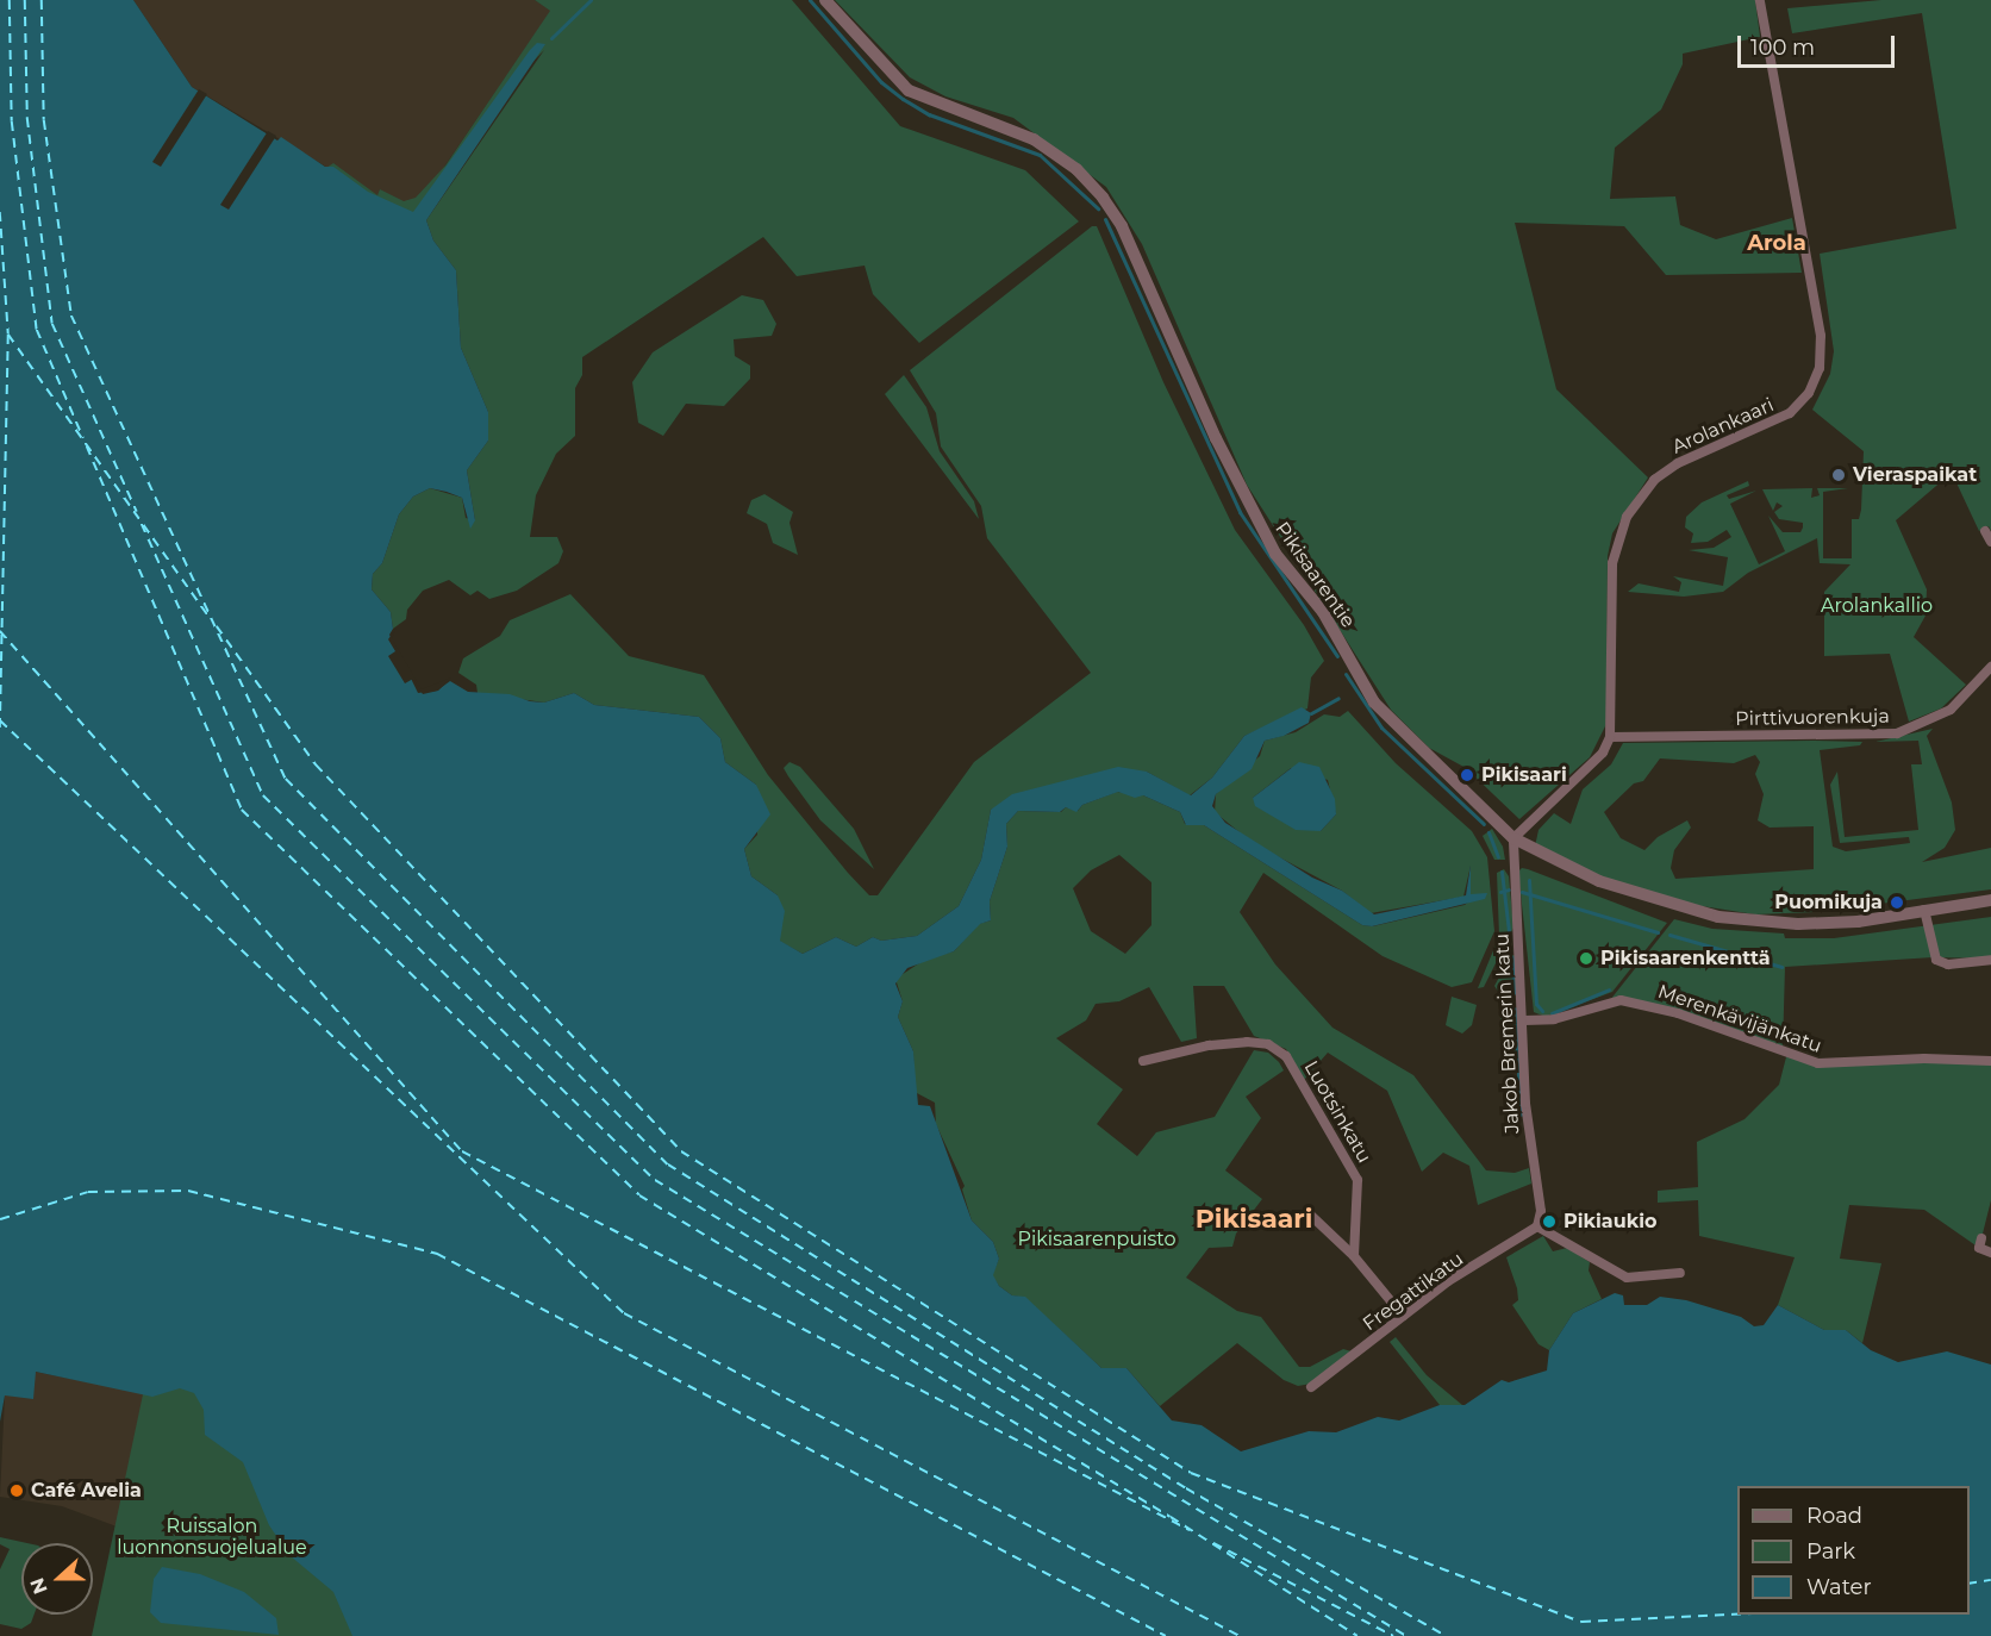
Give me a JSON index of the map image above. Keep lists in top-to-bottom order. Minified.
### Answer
{"streets":{"street":["Arolankaari","Pikisaarentie","Pirttivuorenkuja","Merenkävijänkatu","Jakob Bremerin katu","Luotsinkatu","Fregattikatu"]},"crossings":[["Arolankaari","Pirttivuorenkuja"],["Pikisaarentie","Jakob Bremerin katu"],["Merenkävijänkatu","Jakob Bremerin katu"],["Jakob Bremerin katu","Fregattikatu"]],"districts":["Arola","Pikisaari"],"parks":["Arolankallio","Pikisaarenpuisto","Ruissalon luonnonsuojelualue"],"places":["Vieraspaikat","Pikisaari","Puomikuja","Pikisaarenkenttä","Pikiaukio","Café Avelia"],"legend":["Road","Park","Water"],"scale_bar":"100 m","north":"left"}
